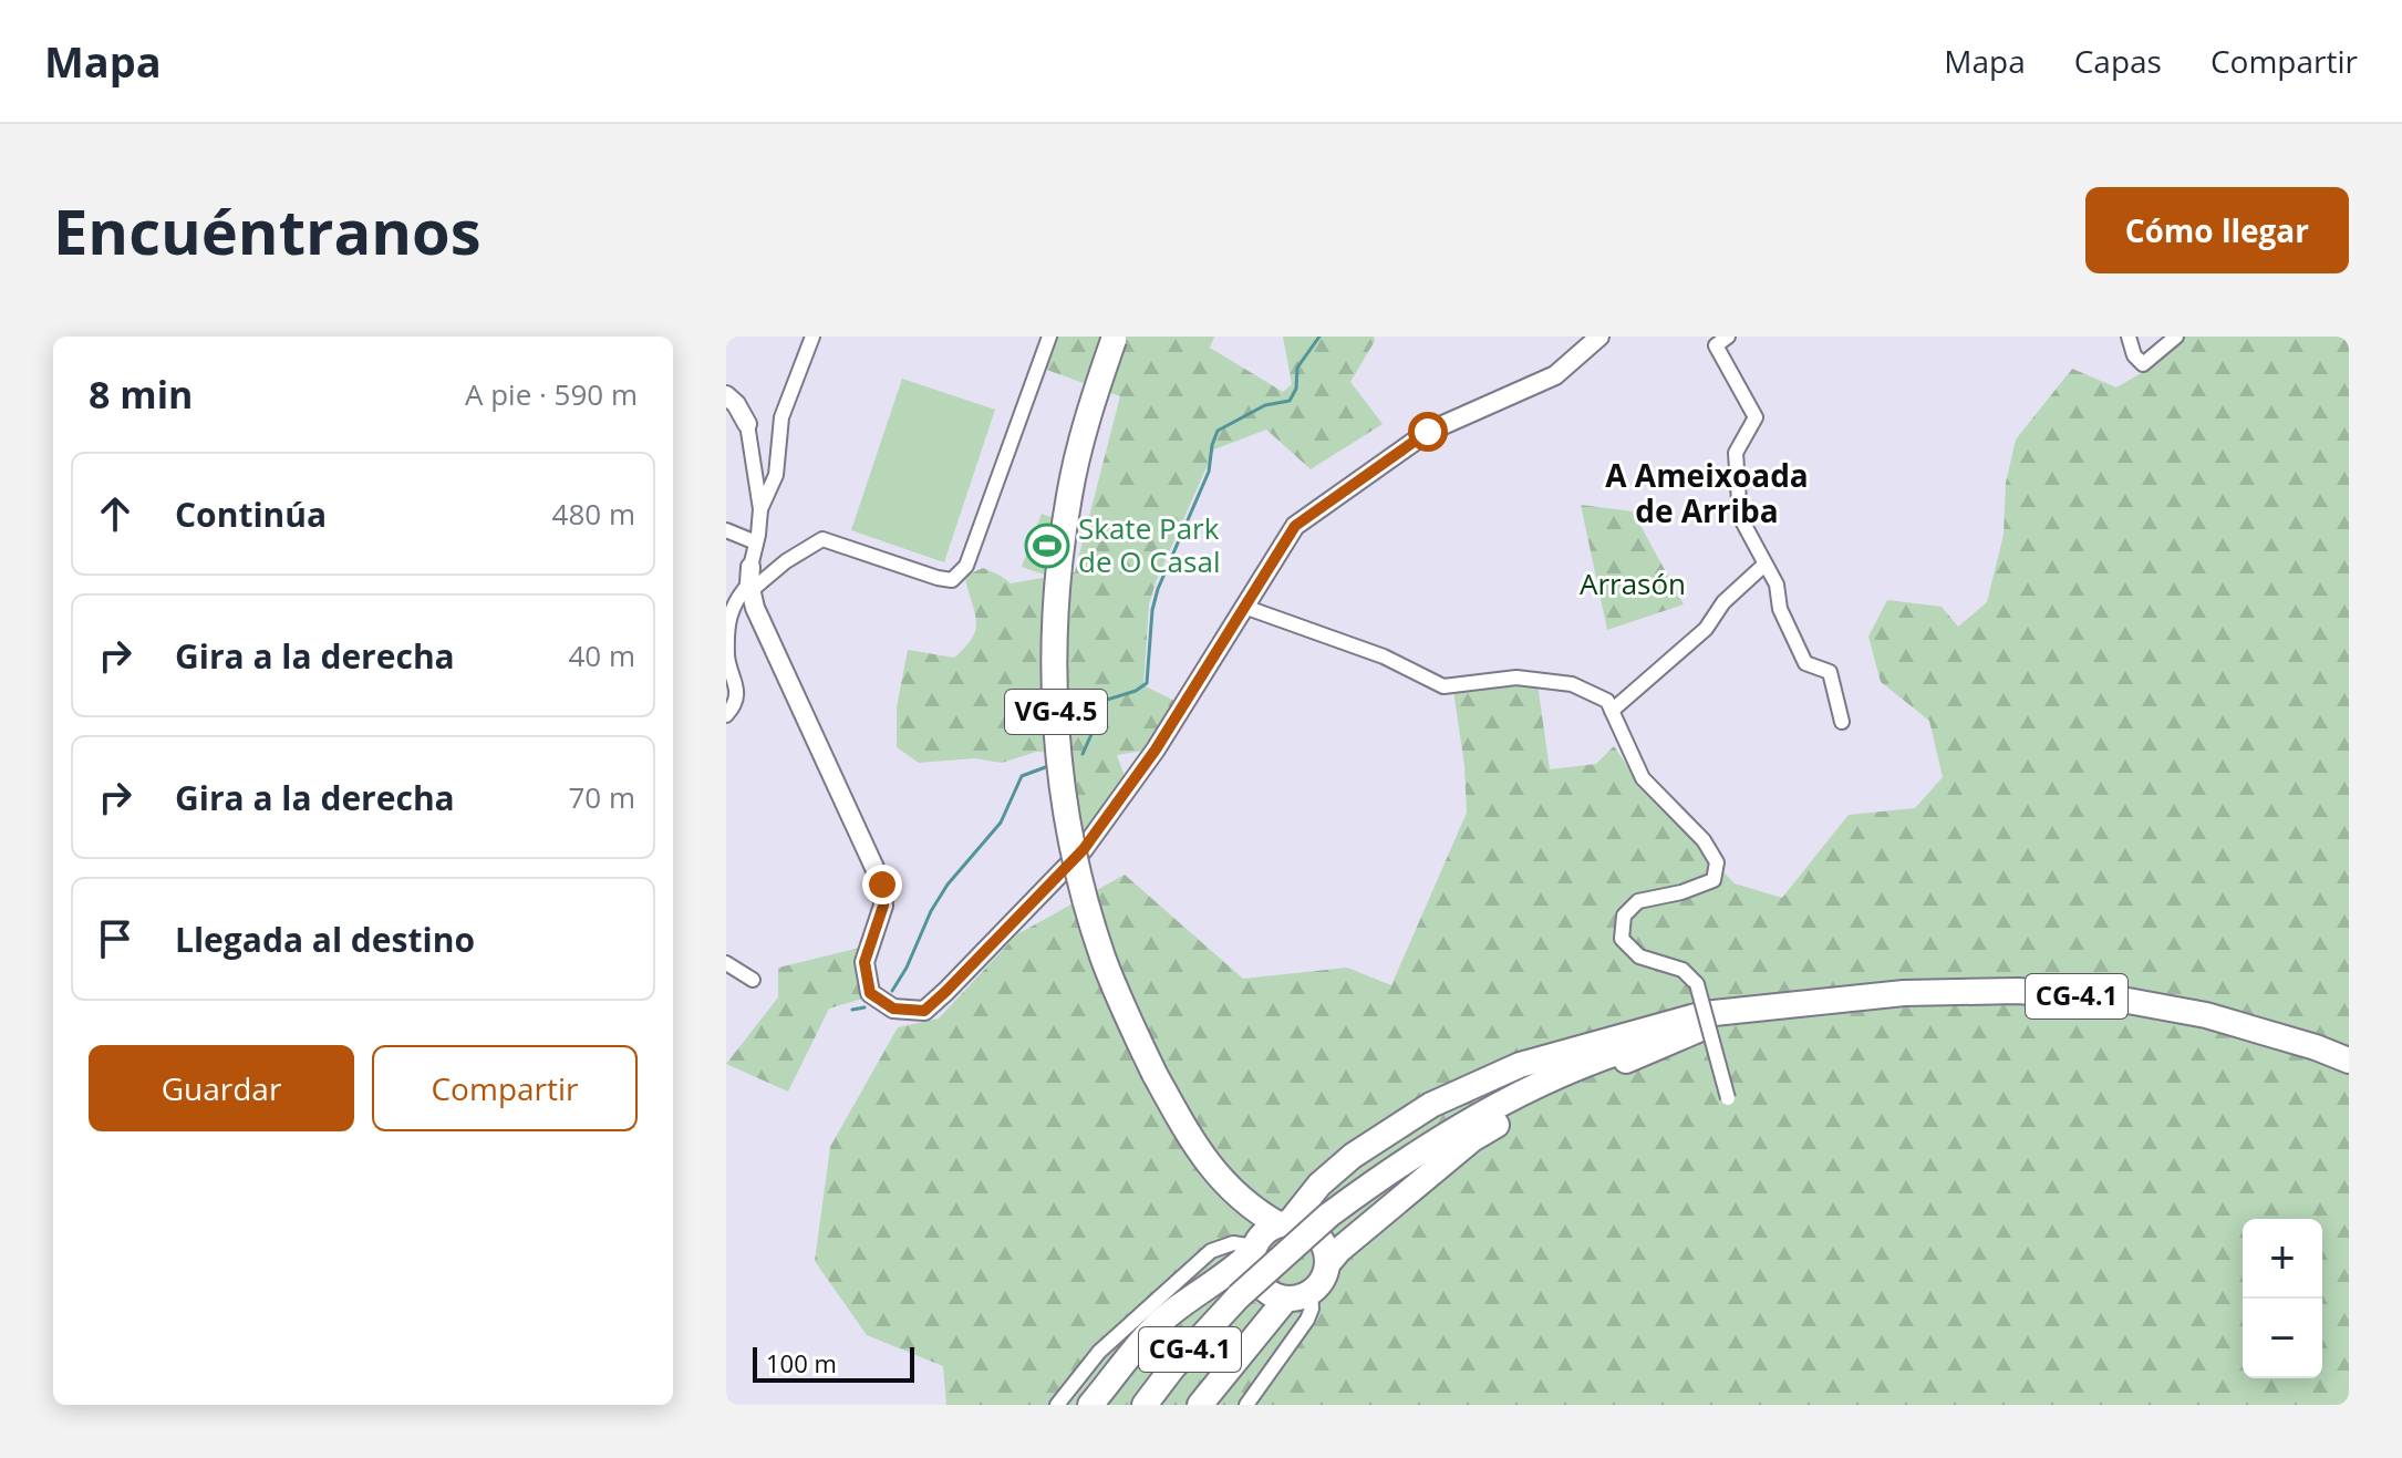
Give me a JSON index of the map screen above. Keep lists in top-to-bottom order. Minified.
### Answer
{"streets":{"highway":["VG-4.5","CG-4.1"]},"districts":["A Ameixoada de Arriba"],"parks":["Arrasón"],"places":{"sports":["Skate Park de O Casal"]},"scale_bar":"100 m","page":{"header":"Mapa","nav":["Mapa","Capas","Compartir"],"buttons":["Cómo llegar",["Guardar","Compartir"]],"title":"Encuéntranos","heading":["8 min","A pie · 590 m"],"list":[["Continúa","480 m"],["Gira a la derecha","40 m"],["Gira a la derecha","70 m"],"Llegada al destino"],"map_buttons":["+","−"],"scale":"100 m"}}
